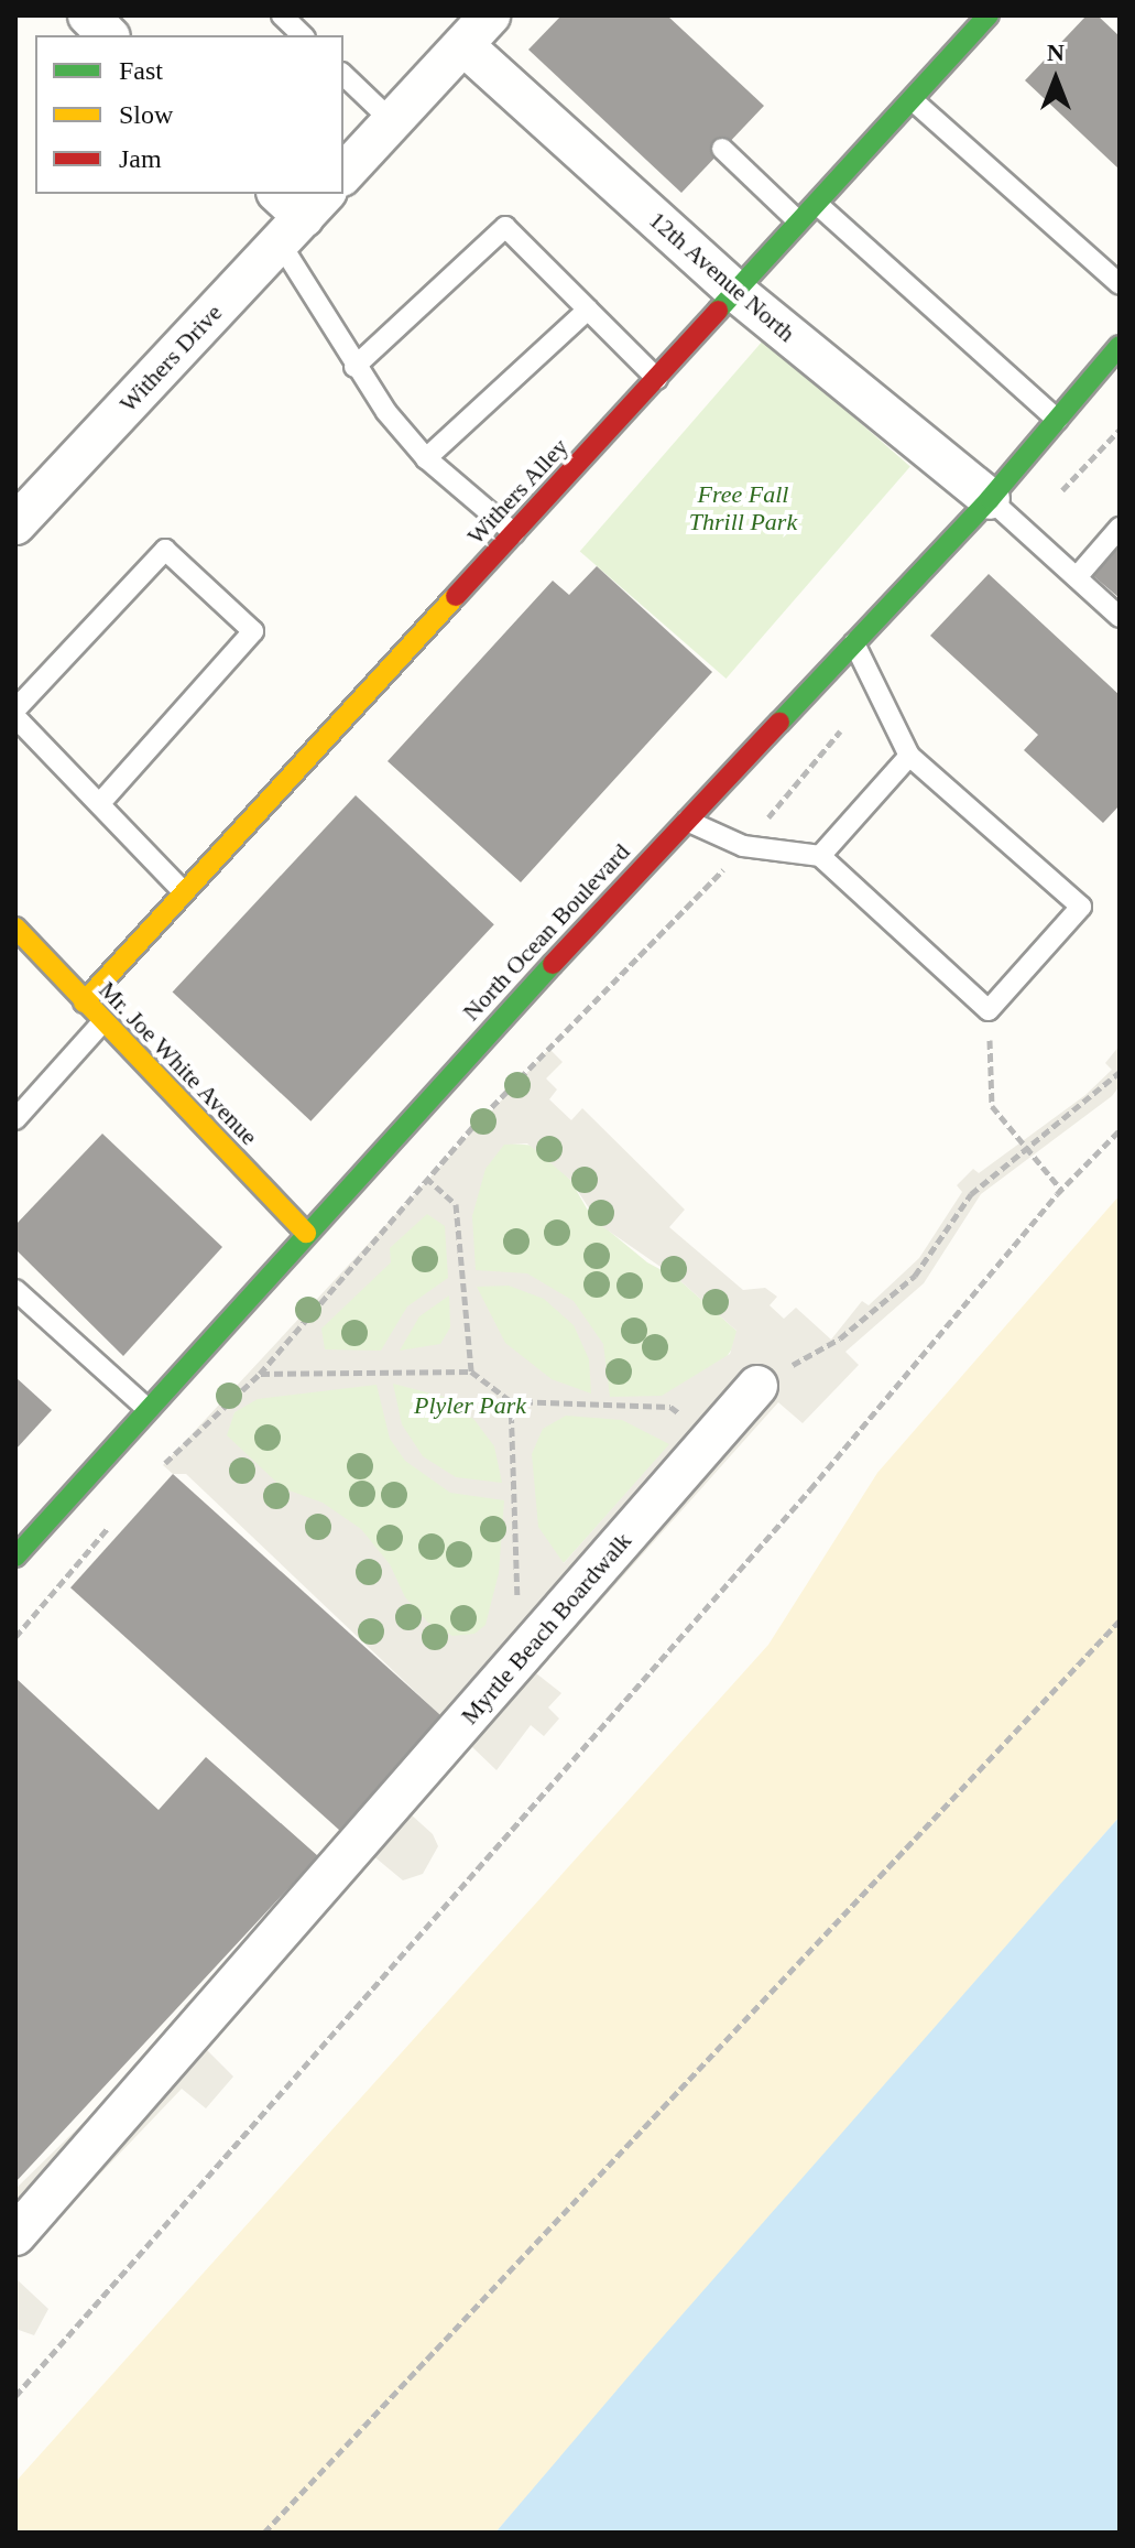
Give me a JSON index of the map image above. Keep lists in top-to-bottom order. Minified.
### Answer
{"streets":{"main road":["Withers Alley","North Ocean Boulevard","Mr. Joe White Avenue"],"street":["12th Avenue North","Withers Drive","Myrtle Beach Boardwalk"]},"crossings":[["12th Avenue North","Withers Alley"],["12th Avenue North","North Ocean Boulevard"],["Withers Alley","Mr. Joe White Avenue"],["North Ocean Boulevard","Mr. Joe White Avenue"]],"parks":["Free Fall Thrill Park","Plyler Park"],"legend":["Fast","Slow","Jam"],"north":"top"}
